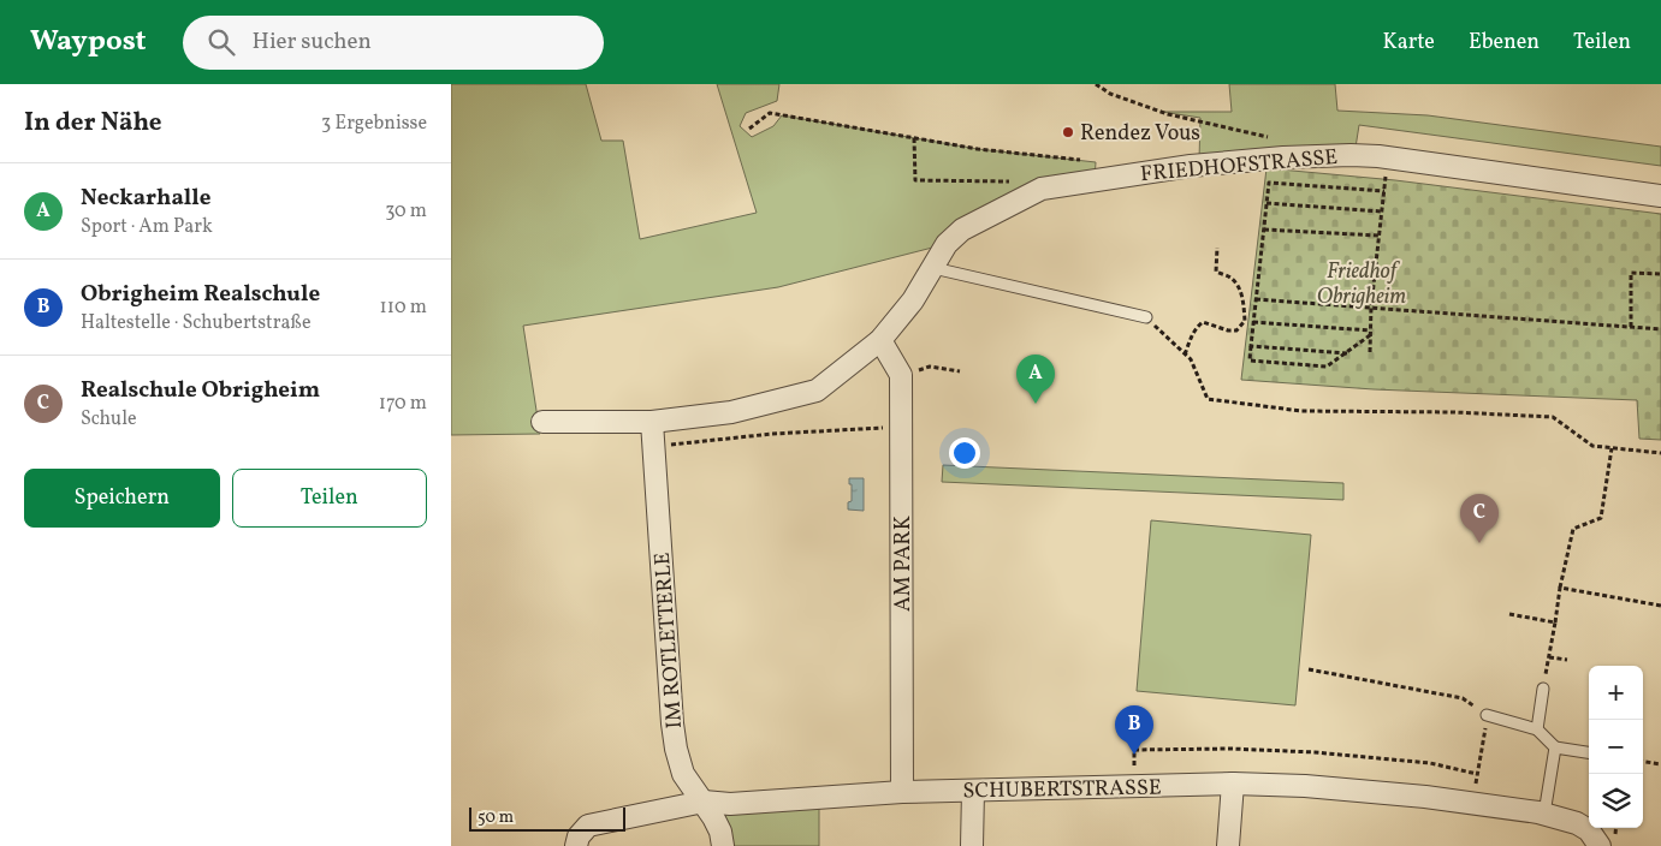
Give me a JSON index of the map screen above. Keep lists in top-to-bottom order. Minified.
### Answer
{"streets":{"street":["FRIEDHOFSTRASSE","AM PARK","IM ROTLETTERLE","SCHUBERTSTRASSE"]},"crossings":[["FRIEDHOFSTRASSE","IM ROTLETTERLE"],["AM PARK","SCHUBERTSTRASSE"],["IM ROTLETTERLE","SCHUBERTSTRASSE"]],"parks":["Friedhof Obrigheim"],"places":["Rendez Vous"],"scale_bar":"50 m","page":{"header":"Waypost","search":"Hier suchen","nav":["Karte","Ebenen","Teilen"],"heading":["In der Nähe","3 Ergebnisse"],"list":[{"mark":"A","name":"Neckarhalle","note":"Sport · Am Park","value":"30 m"},{"mark":"B","name":"Obrigheim Realschule","note":"Haltestelle · Schubertstraße","value":"110 m"},{"mark":"C","name":"Realschule Obrigheim","note":"Schule","value":"170 m"}],"pins":["A","C","B"],"buttons":["Speichern","Teilen"],"map_buttons":["+","−"],"scale":"50 m"}}
